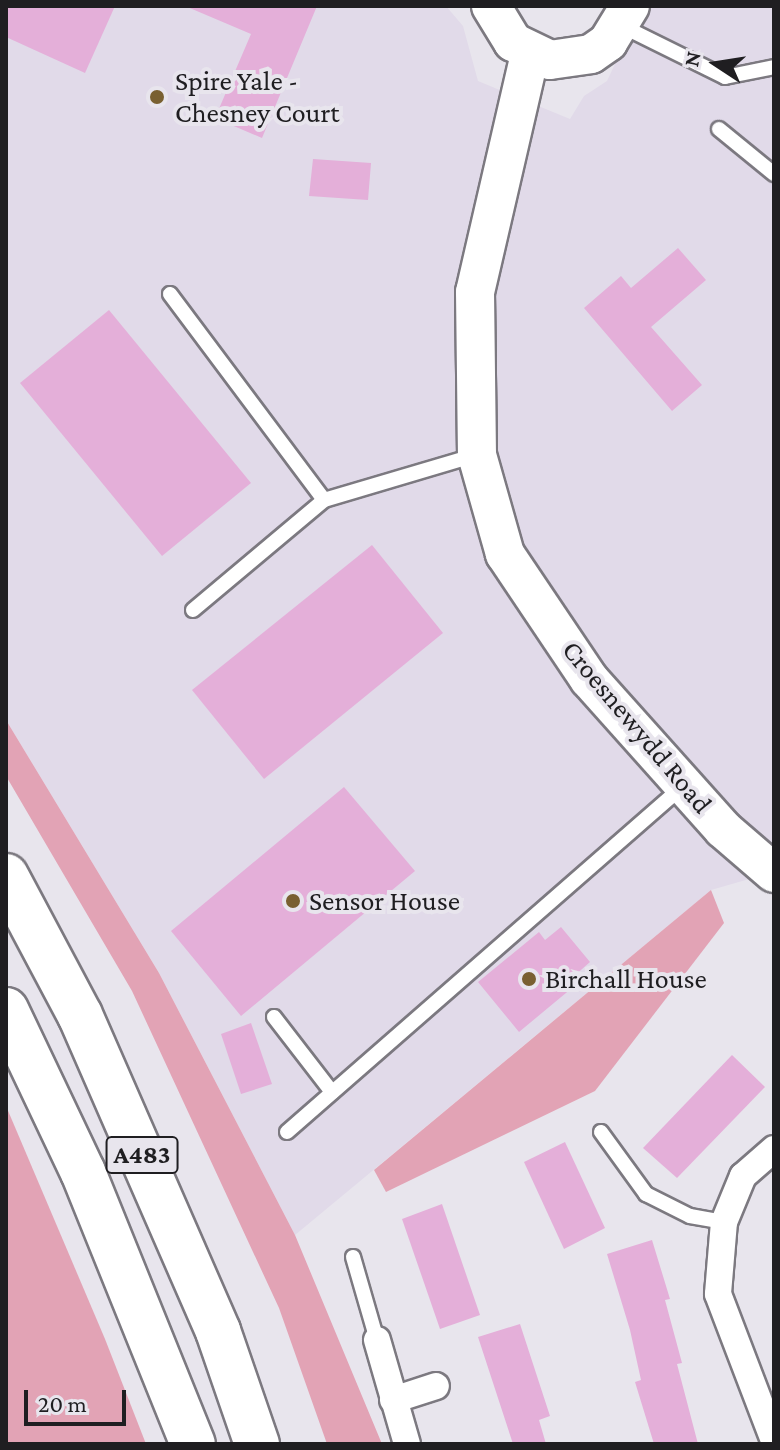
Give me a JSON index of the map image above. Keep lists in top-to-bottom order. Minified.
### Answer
{"streets":{"highway":["A483"],"street":["Croesnewydd Road"]},"places":["Spire Yale - Chesney Court","Sensor House","Birchall House"],"scale_bar":"20 m","north":"left"}
